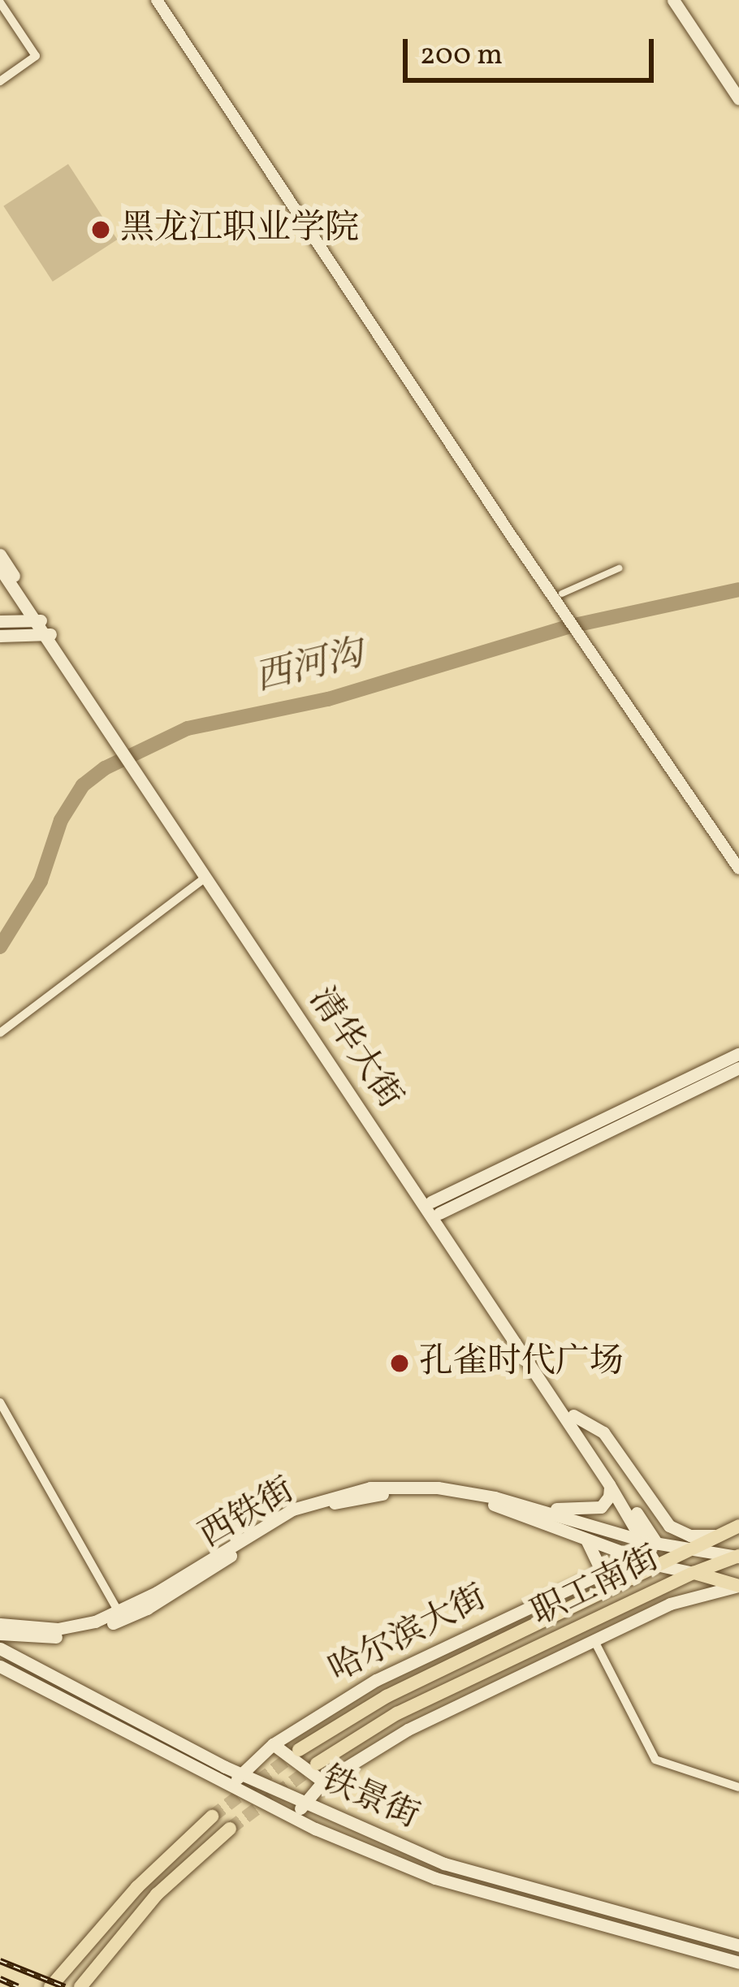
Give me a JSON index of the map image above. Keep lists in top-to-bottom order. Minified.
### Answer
{"streets":{"main road":["清华大街","西铁街","职工南街","哈尔滨大街","铁景街"]},"crossings":[["清华大街","职工南街"],["哈尔滨大街","铁景街"]],"water":["西河沟"],"places":["黑龙江职业学院","孔雀时代广场"],"scale_bar":"200 m"}
